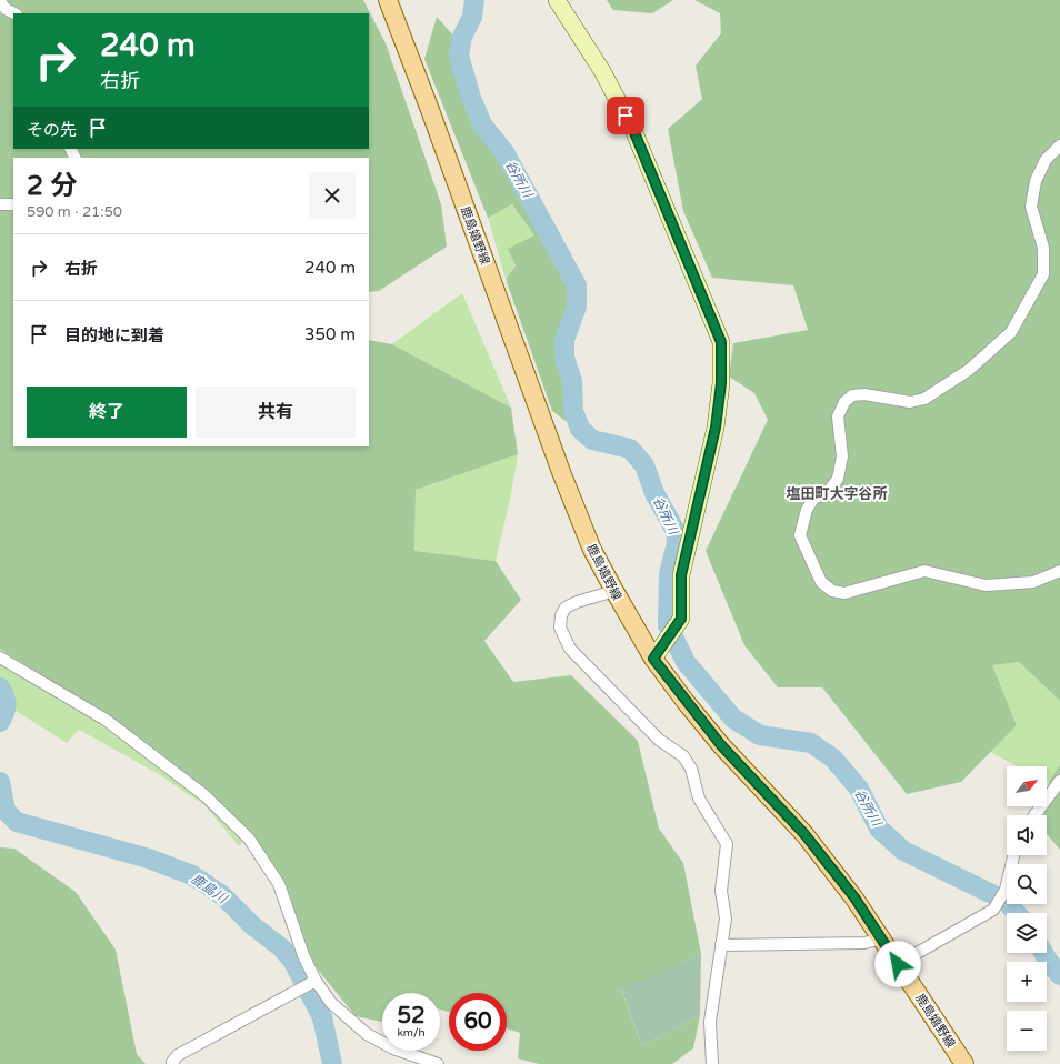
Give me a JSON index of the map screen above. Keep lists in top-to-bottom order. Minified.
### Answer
{"streets":{"main road":["鹿島嬉野線"]},"districts":["塩田町大字谷所"],"water":["谷所川","鹿島川"],"north":"top right","page":{"turn":["240 m","右折"],"then":"その先","heading":["2 分","590 m · 21:50"],"list":[{"name":"右折","value":"240 m"},{"name":"目的地に到着","value":"350 m"}],"buttons":["終了","共有"],"map_buttons":["+","−"],"speed":"52 km/h","limit":"60"}}
